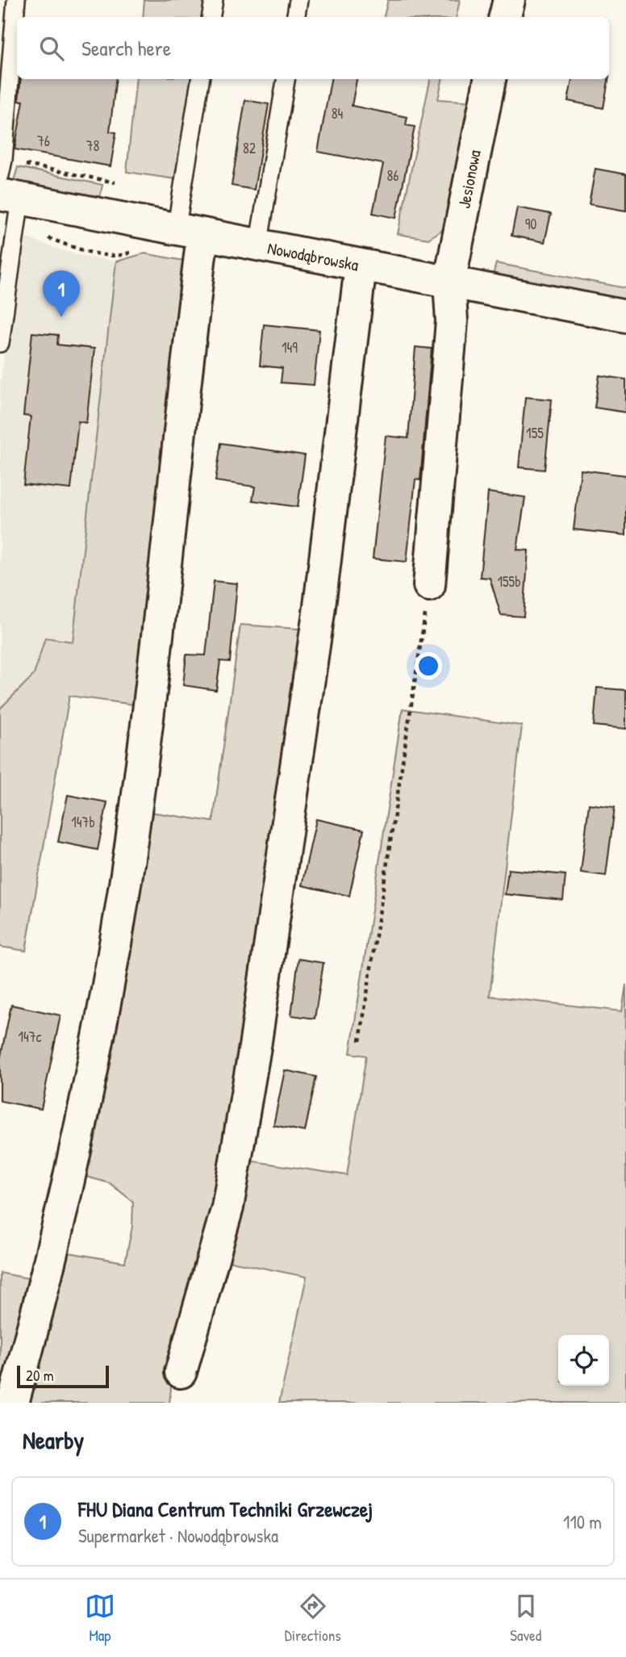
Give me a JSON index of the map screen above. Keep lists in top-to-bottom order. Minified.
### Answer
{"streets":{"street":["Jesionowa","Nowodąbrowska"]},"crossings":[["Jesionowa","Nowodąbrowska"]],"house_numbers":["84","76","78","82","86","90","149","155","155b","147b","147c"],"scale_bar":"20 m","page":{"search":"Search here","pins":"1","scale":"20 m","heading":"Nearby","list":[{"mark":"1","name":"FHU Diana Centrum Techniki Grzewczej","note":"Supermarket · Nowodąbrowska","value":"110 m"}],"nav":["Map","Directions","Saved"]}}
